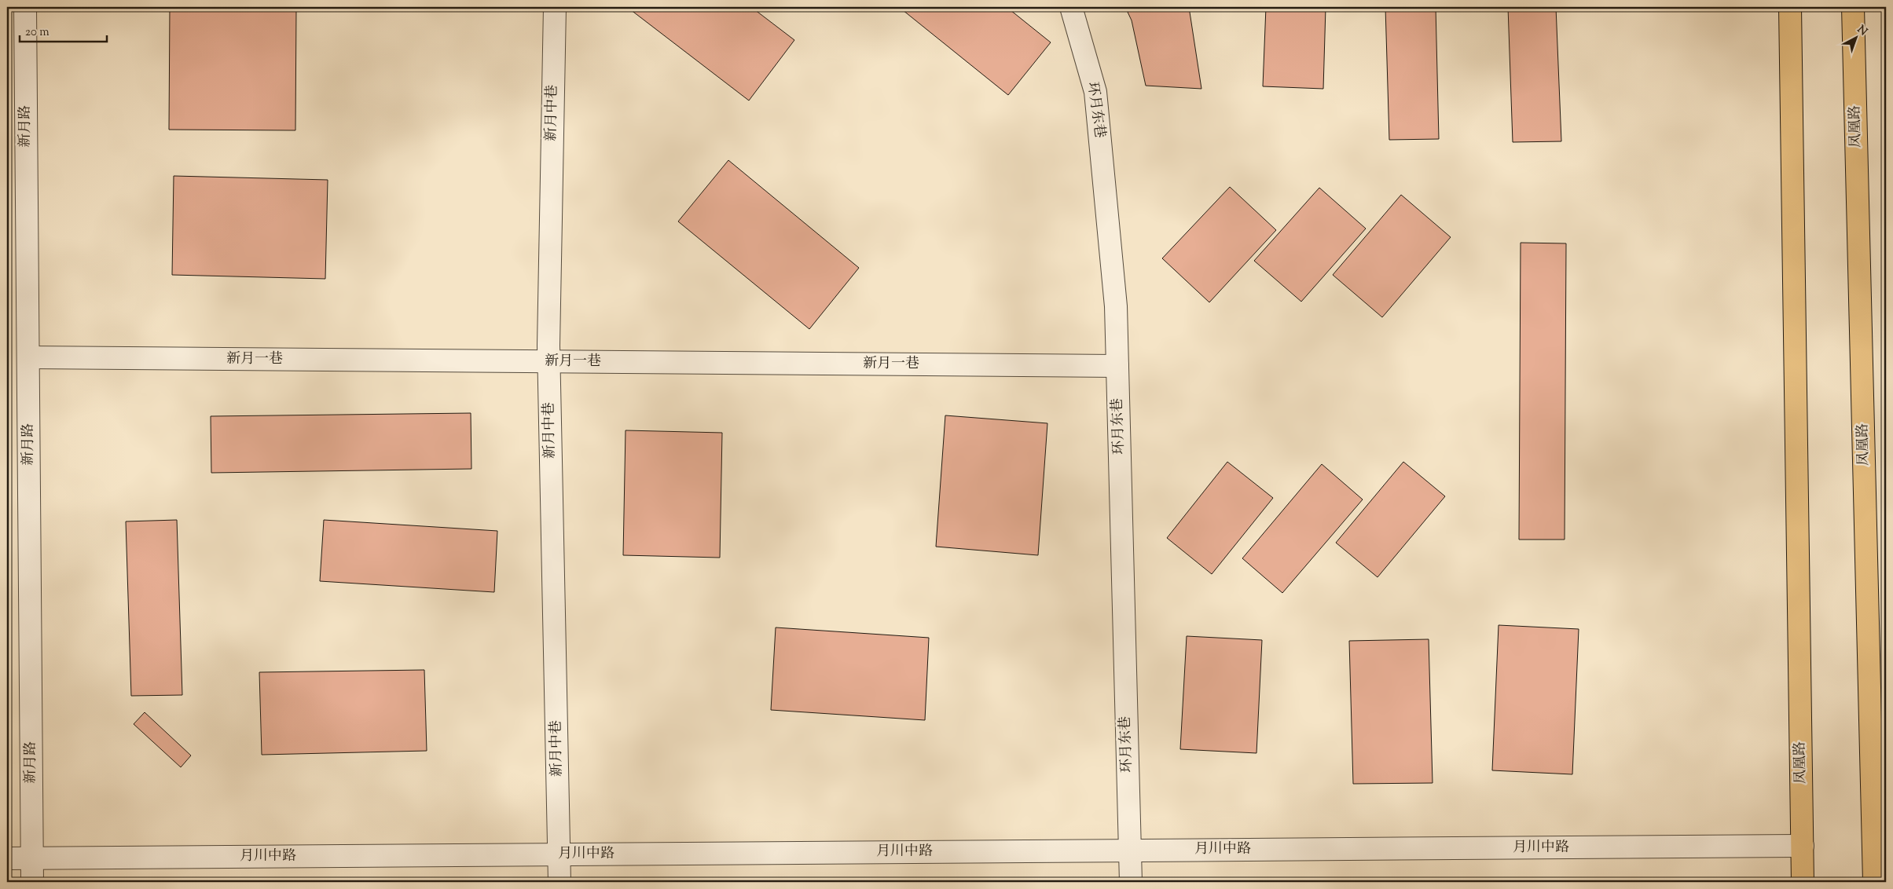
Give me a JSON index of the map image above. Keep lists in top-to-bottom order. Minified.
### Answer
{"streets":{"highway":["凤凰路"],"street":["环月东巷","新月中巷","新月路","新月一巷","月川中路"]},"crossings":[["环月东巷","新月一巷"],["环月东巷","月川中路"],["新月中巷","新月一巷"],["新月中巷","月川中路"],["新月路","新月一巷"],["新月路","月川中路"],["凤凰路","月川中路"]],"scale_bar":"20 m","north":"top right"}
